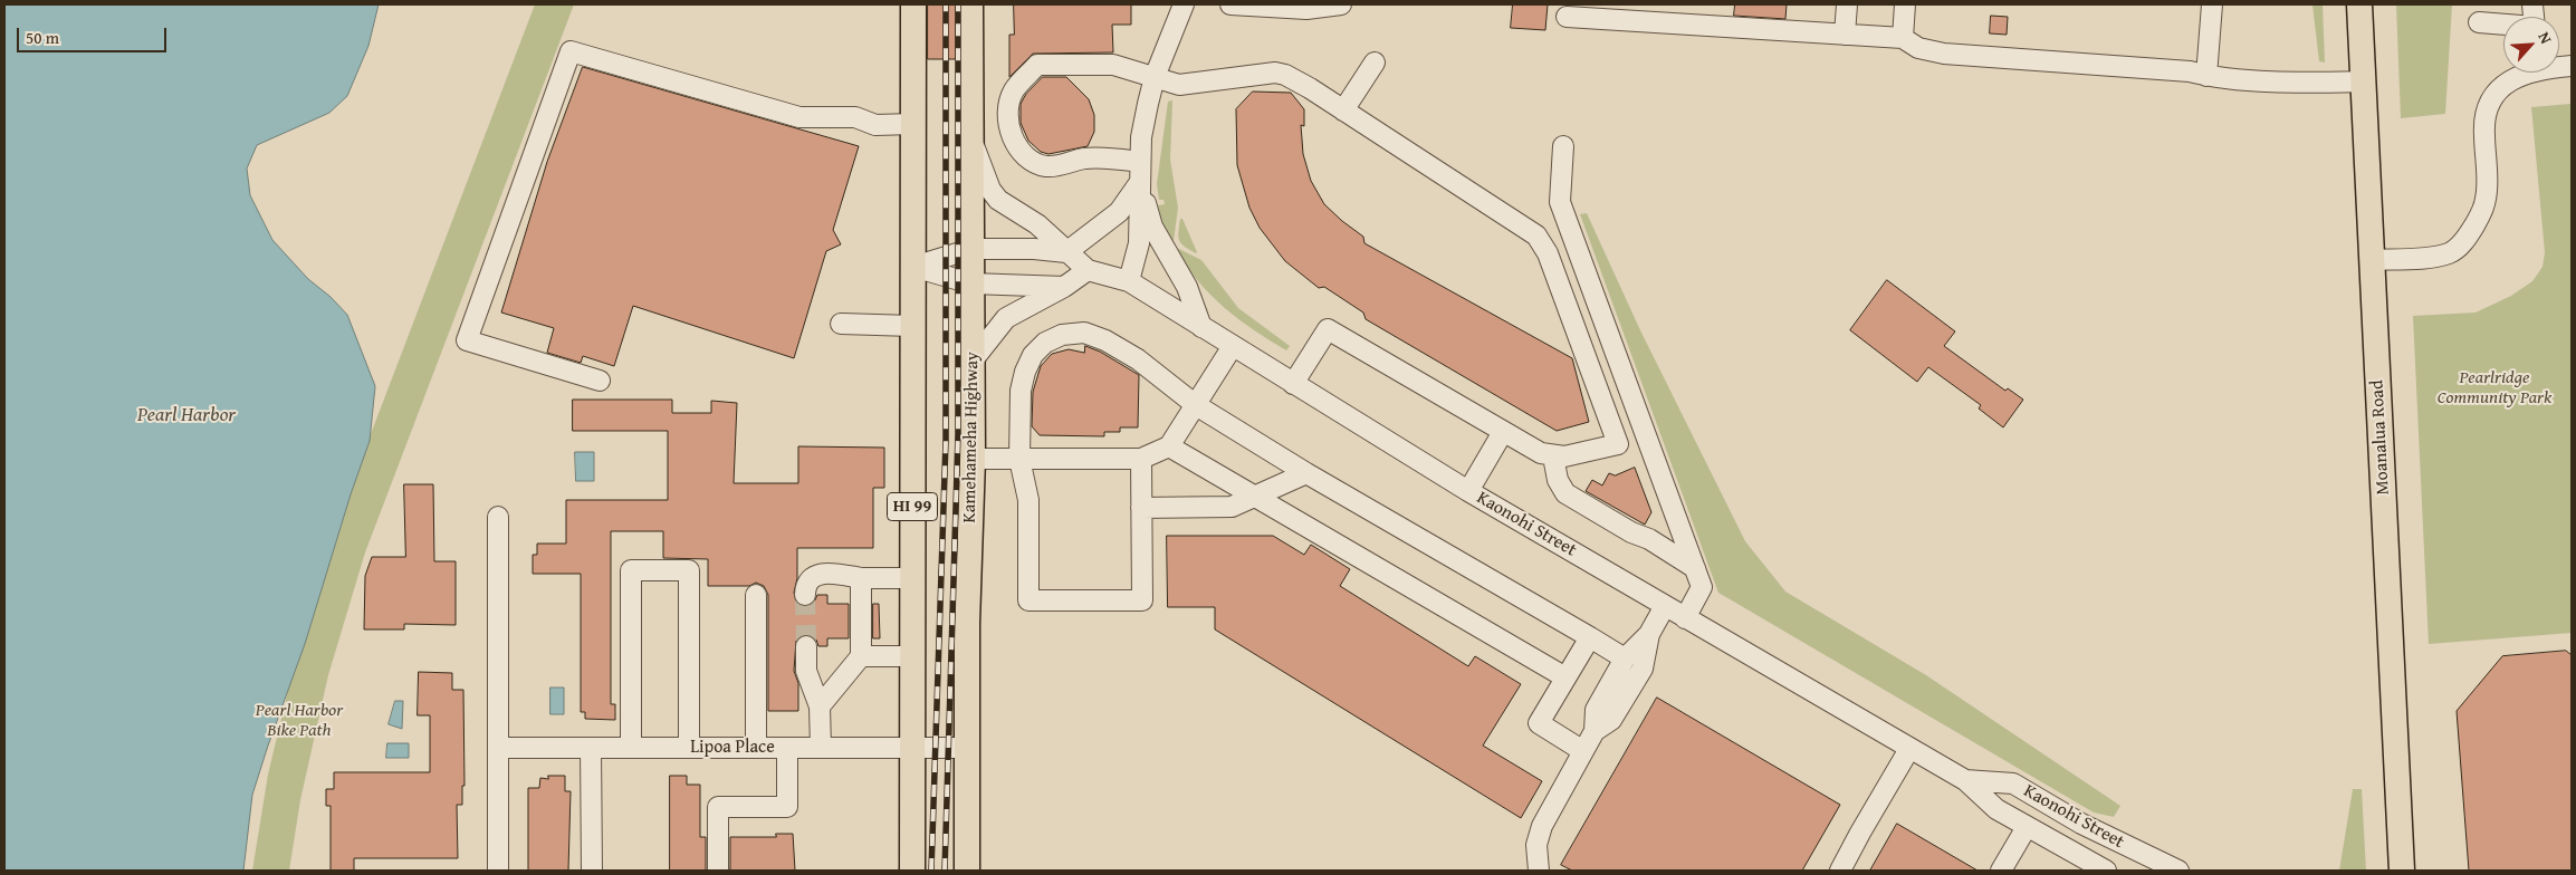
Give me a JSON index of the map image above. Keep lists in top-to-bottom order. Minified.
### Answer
{"streets":{"main road":["Kamehameha Highway","Moanalua Road","HI 99"],"street":["Kaonohi Street","Lipoa Place"]},"crossings":[["Kamehameha Highway","Kaonohi Street"],["Kamehameha Highway","Lipoa Place"],["HI 99","Lipoa Place"]],"water":["Pearl Harbor"],"parks":["Pearlridge Community Park","Pearl Harbor Bike Path"],"scale_bar":"50 m","north":"top right"}
